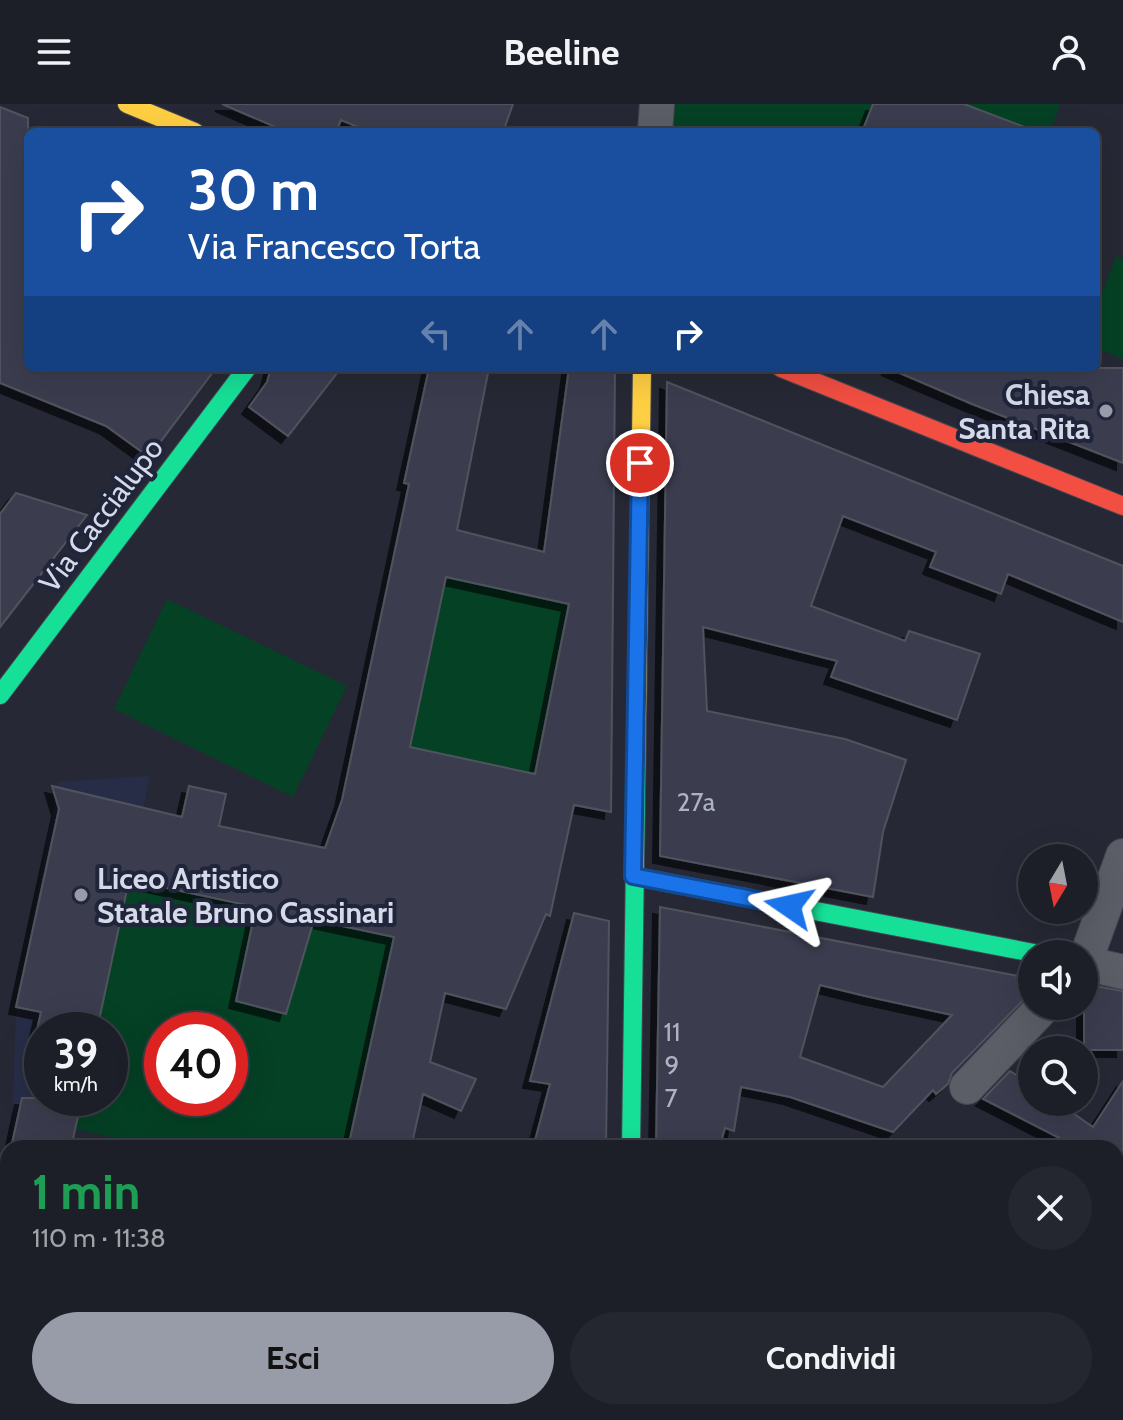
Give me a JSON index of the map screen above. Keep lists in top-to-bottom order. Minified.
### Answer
{"streets":{"street":["Via Caccialupo"]},"places":["Chiesa Santa Rita","Liceo Artistico Statale Bruno Cassinari"],"house_numbers":["27a","11","9","7"],"north":"bottom","page":{"header":"Beeline","turn":["30 m","Via Francesco Torta"],"speed":"39 km/h","limit":"40","heading":["1 min","110 m · 11:38"],"buttons":["Esci","Condividi"]}}
